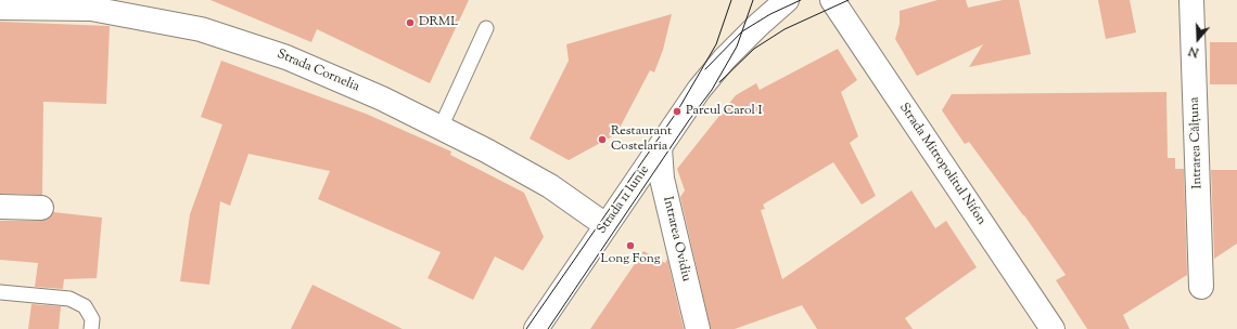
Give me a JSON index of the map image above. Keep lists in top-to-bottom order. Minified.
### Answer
{"streets":{"street":["Strada Cornelia","Intrarea Călțuna","Strada Mitropolitul Nifon","Strada 11 Iunie","Intrarea Ovidiu"]},"crossings":[["Strada Cornelia","Strada 11 Iunie"],["Strada 11 Iunie","Intrarea Ovidiu"]],"places":["DRML","Parcul Carol I","Restaurant Costelaria","Long Fong"],"north":"bottom"}
